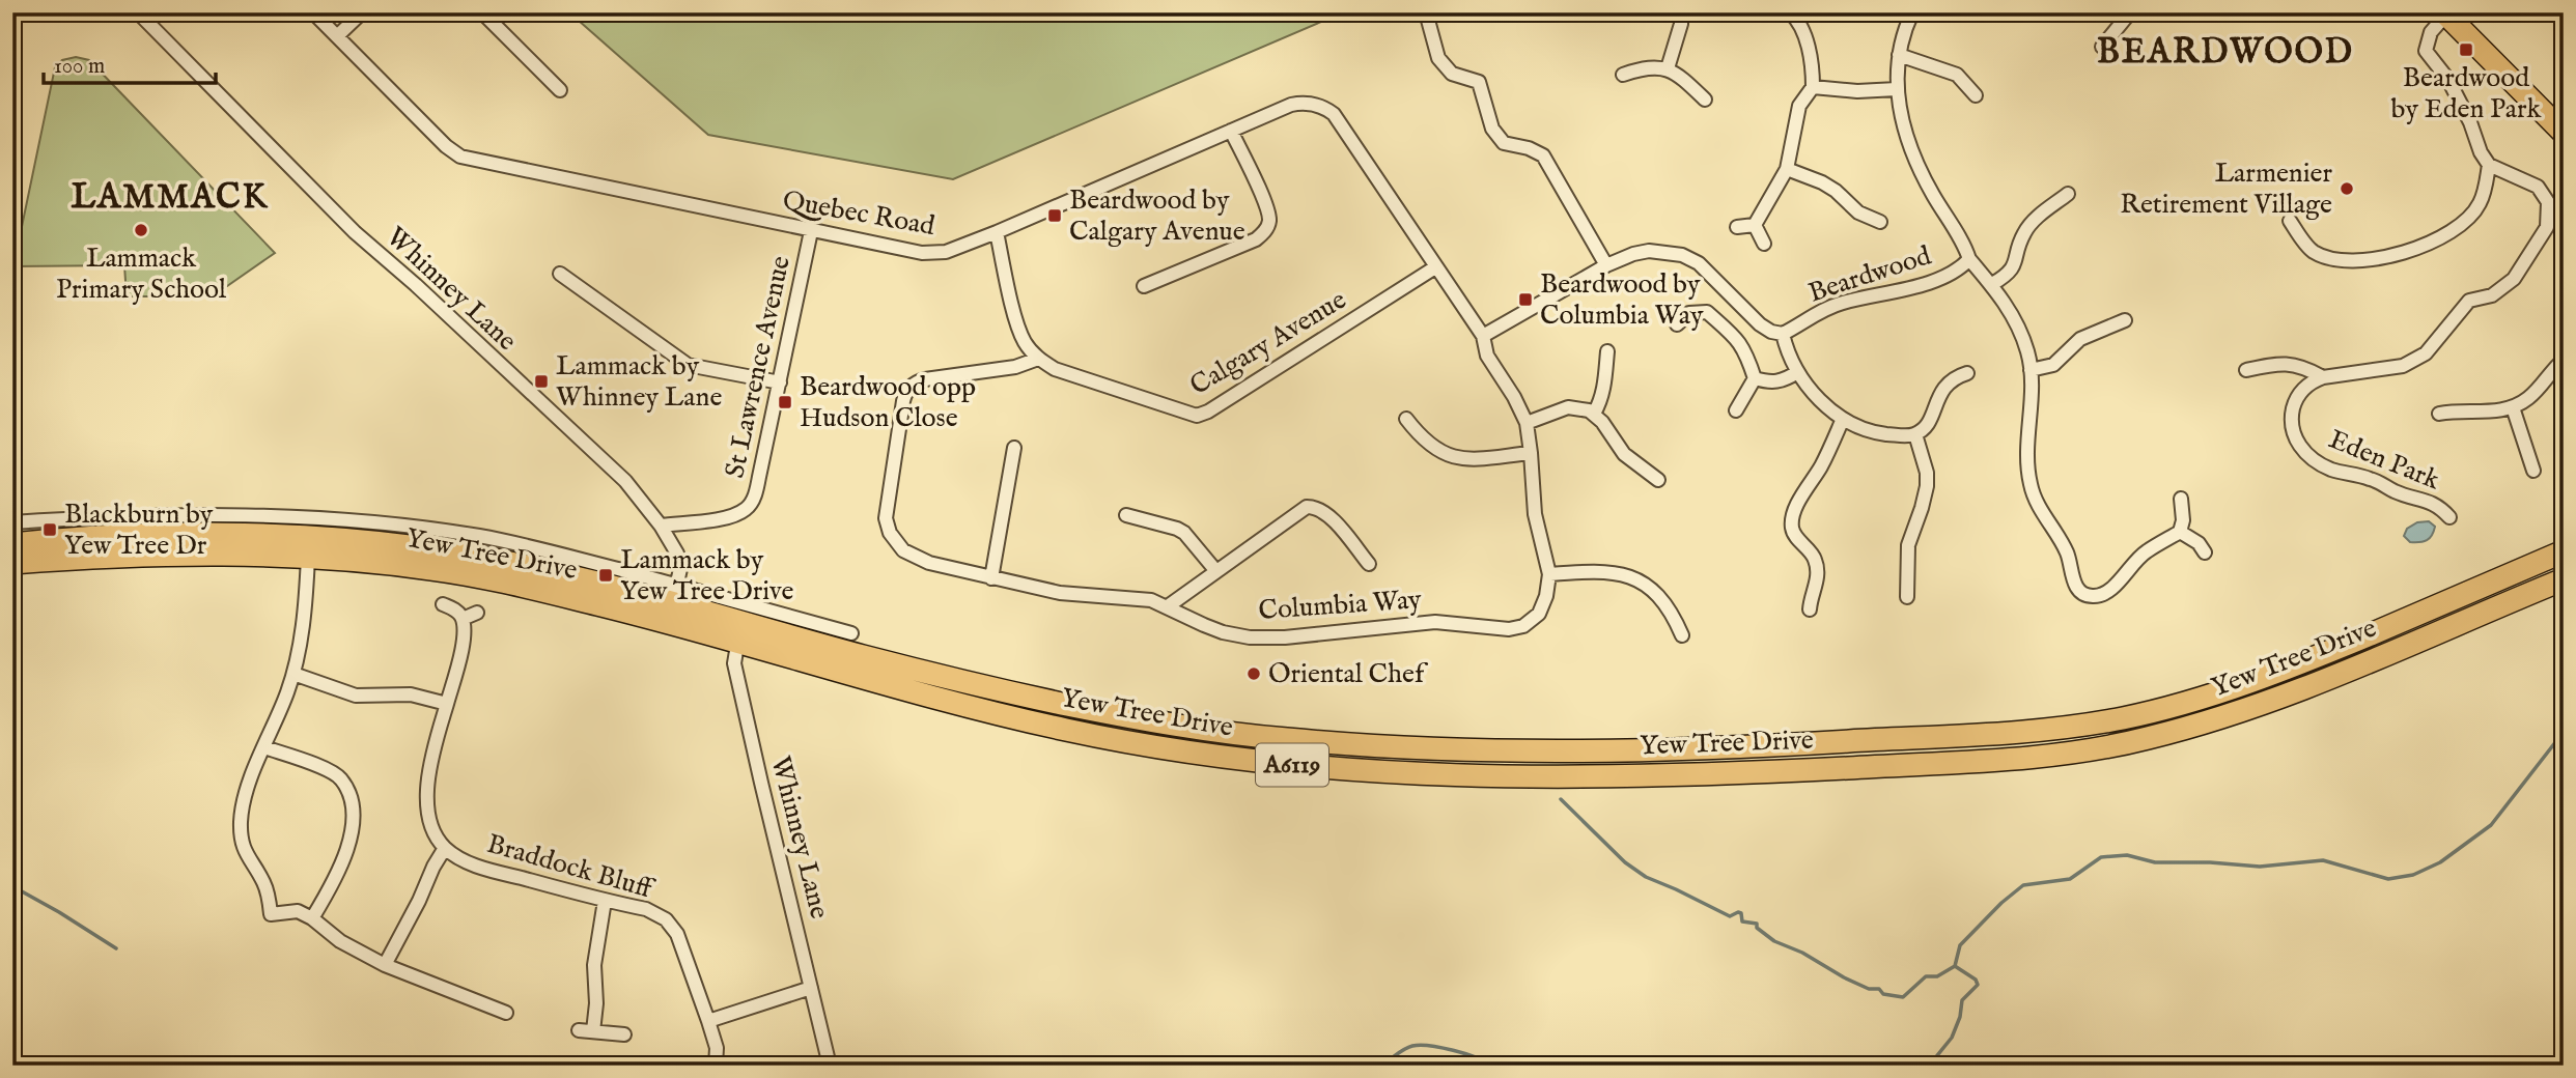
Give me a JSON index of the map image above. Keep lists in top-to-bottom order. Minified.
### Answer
{"streets":{"highway":["Yew Tree Drive","A6119"],"street":["Quebec Road","Beardwood","Whinney Lane","Calgary Avenue","St Lawrence Avenue","Eden Park","Columbia Way","Braddock Bluff"]},"crossings":[["Quebec Road","Beardwood"],["Quebec Road","Calgary Avenue"],["Quebec Road","St Lawrence Avenue"],["Quebec Road","Columbia Way"],["Beardwood","Columbia Way"],["Whinney Lane","St Lawrence Avenue"],["Whinney Lane","Yew Tree Drive"],["Calgary Avenue","Columbia Way"]],"districts":["BEARDWOOD","LAMMACK"],"places":{"transit":["Beardwood by Eden Park","Beardwood by Calgary Avenue","Beardwood by Columbia Way","Lammack by Whinney Lane","Beardwood opp Hudson Close","Blackburn by Yew Tree Dr","Lammack by Yew Tree Drive"],"other":["Larmenier Retirement Village","Lammack Primary School","Oriental Chef"]},"scale_bar":"100 m"}
